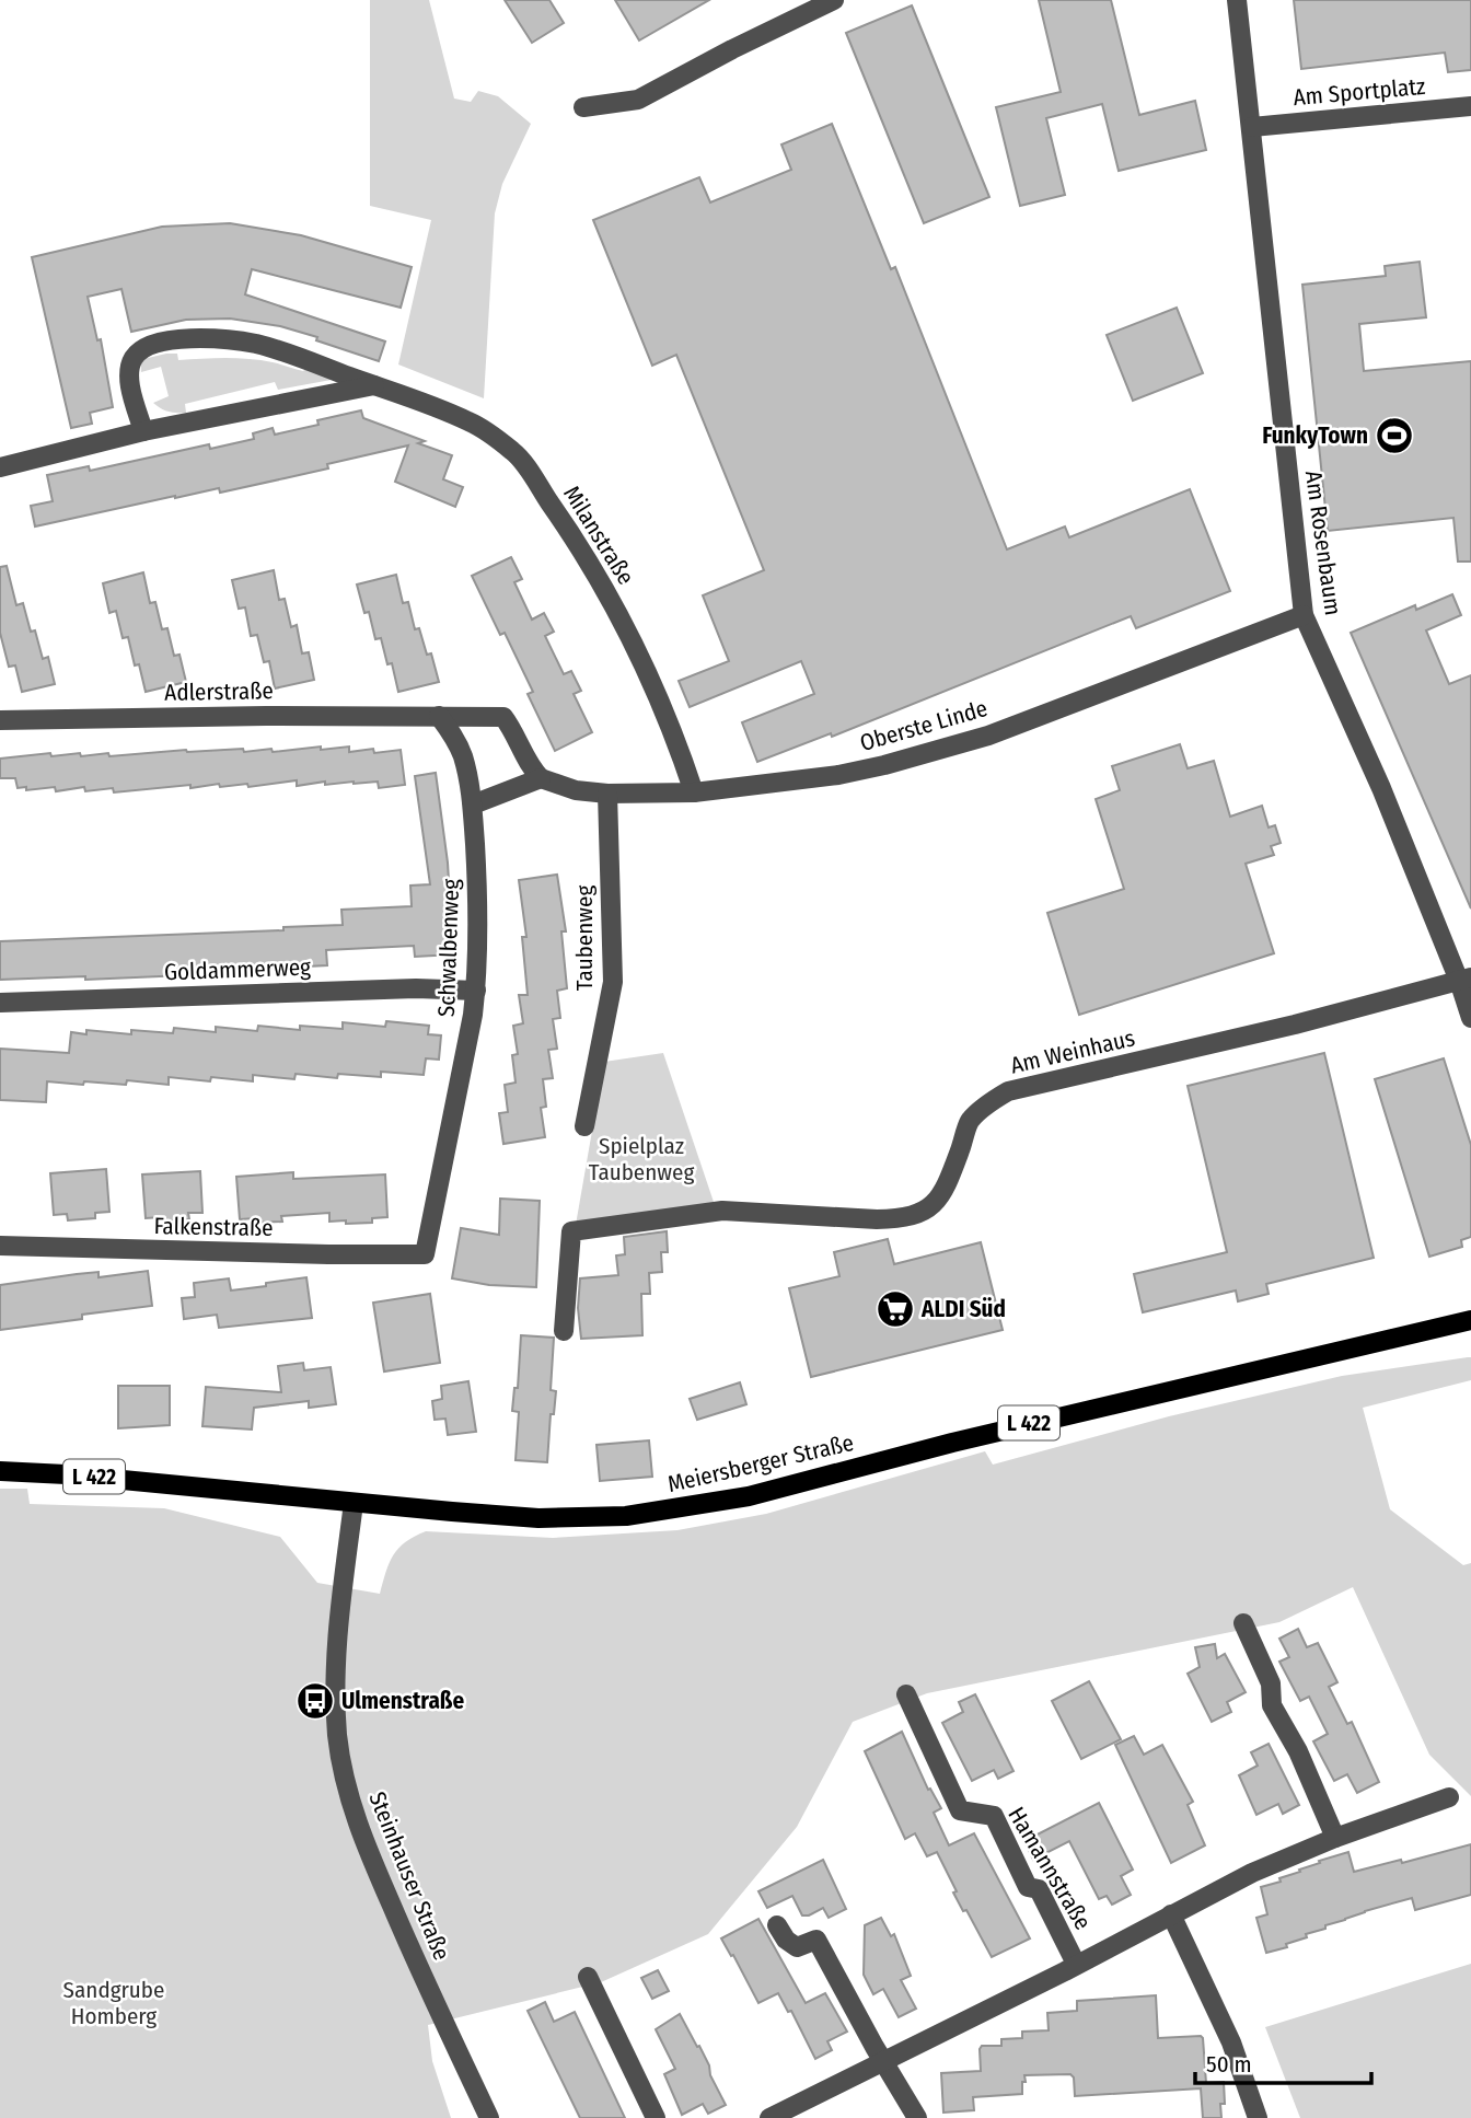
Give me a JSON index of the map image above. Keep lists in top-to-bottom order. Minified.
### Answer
{"streets":{"main road":["L 422","Meiersberger Straße"],"street":["Am Sportplatz","Milanstraße","Am Rosenbaum","Adlerstraße","Oberste Linde","Taubenweg","Schwalbenweg","Goldammerweg","Am Weinhaus","Falkenstraße","Hamannstraße","Steinhauser Straße"]},"crossings":[["Am Sportplatz","Am Rosenbaum"],["Milanstraße","Oberste Linde"],["Am Rosenbaum","Oberste Linde"],["Am Rosenbaum","Am Weinhaus"],["Adlerstraße","Oberste Linde"],["Oberste Linde","Taubenweg"],["Schwalbenweg","Goldammerweg"],["Schwalbenweg","Falkenstraße"],["Meiersberger Straße","Steinhauser Straße"]],"parks":["Spielplaz Taubenweg","Sandgrube Homberg"],"places":{"sports":["FunkyTown"],"supermarket":["ALDI Süd"],"bus stop":["Ulmenstraße"]},"scale_bar":"50 m"}
